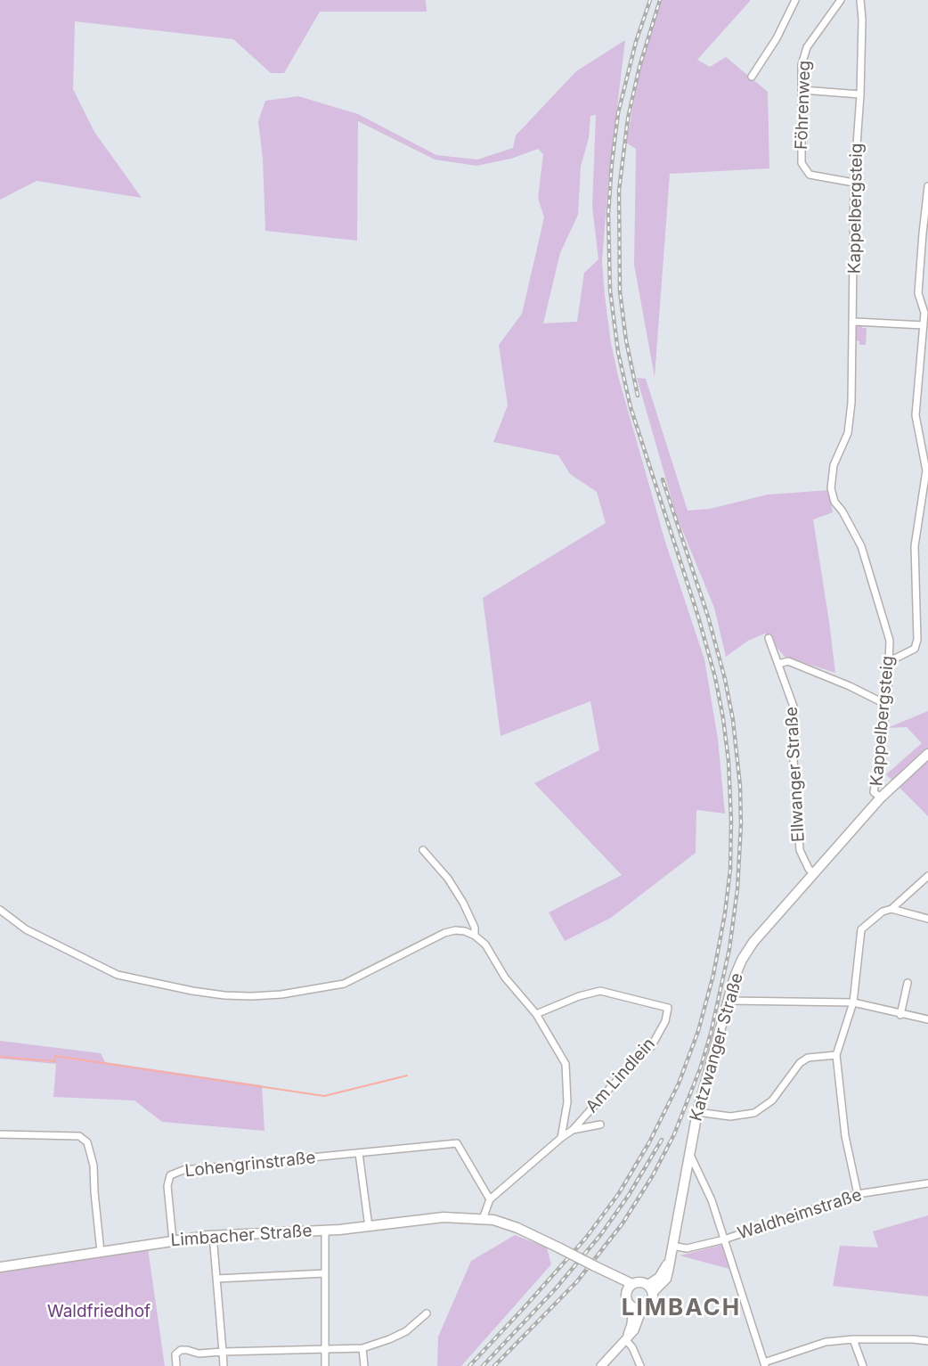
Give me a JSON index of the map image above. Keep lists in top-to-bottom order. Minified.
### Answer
{"streets":{"main road":["Katzwanger Straße","Limbacher Straße"],"street":["Föhrenweg","Kappelbergsteig","Ellwanger Straße","Am Lindlein","Lohengrinstraße","Waldheimstraße"]},"crossings":[["Föhrenweg","Kappelbergsteig"],["Kappelbergsteig","Katzwanger Straße"],["Ellwanger Straße","Katzwanger Straße"],["Katzwanger Straße","Waldheimstraße"],["Katzwanger Straße","Limbacher Straße"],["Lohengrinstraße","Limbacher Straße"]],"districts":["LIMBACH"],"parks":["Waldfriedhof"]}
